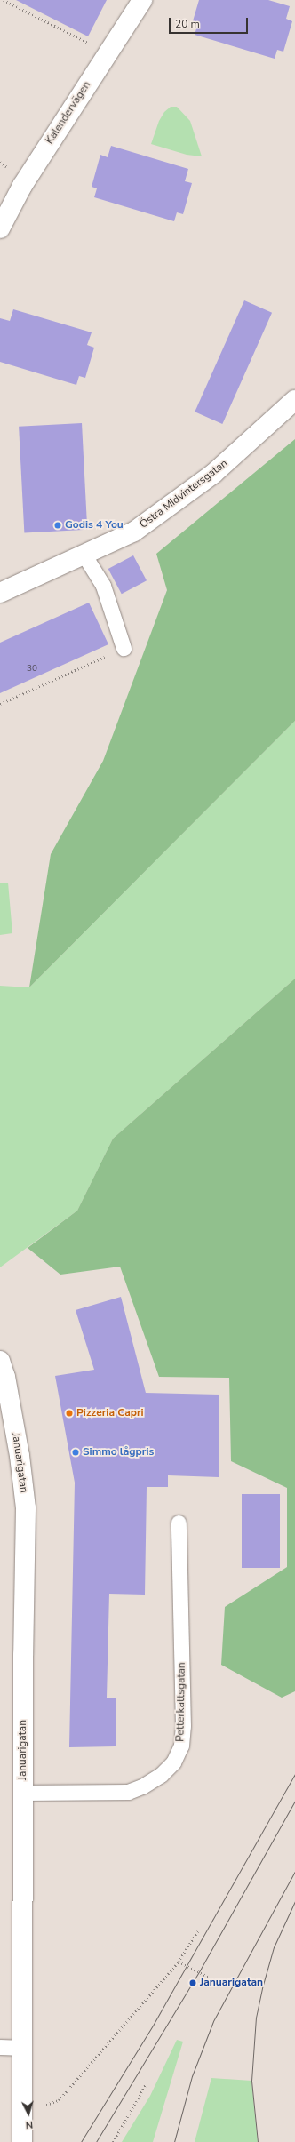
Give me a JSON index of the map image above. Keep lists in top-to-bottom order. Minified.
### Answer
{"streets":{"street":["Kalendervägen","Östra Midvintersgatan","Januarigatan"],"lane":["Petterkattsgatan"]},"crossings":[["Januarigatan","Petterkattsgatan"]],"places":["Godis 4 You","Pizzeria Capri","Simmo lågpris","Januarigatan"],"house_numbers":["30"],"scale_bar":"20 m","north":"bottom"}
